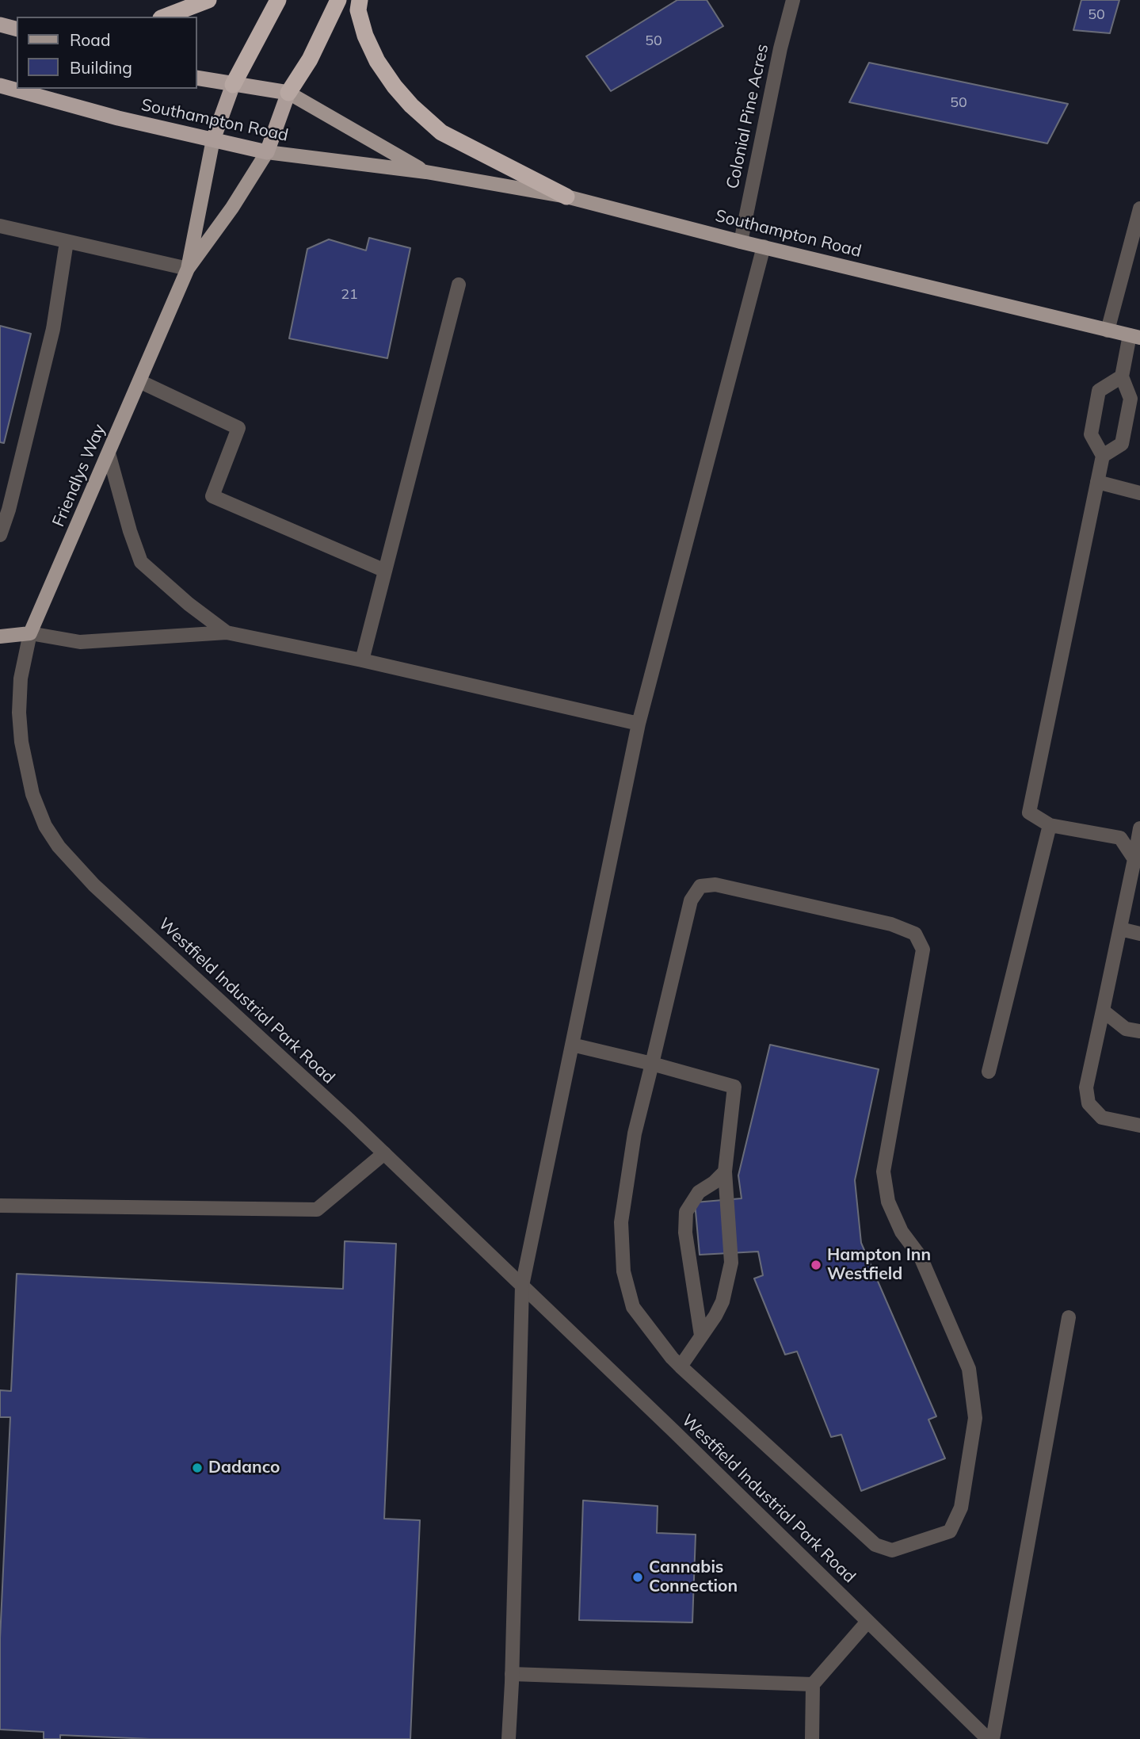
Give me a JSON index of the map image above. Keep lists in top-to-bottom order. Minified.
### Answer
{"streets":{"highway":["Southampton Road","Friendlys Way"],"street":["Colonial Pine Acres","Westfield Industrial Park Road"]},"crossings":[["Colonial Pine Acres","Southampton Road"],["Southampton Road","Friendlys Way"],["Friendlys Way","Westfield Industrial Park Road"]],"places":["Hampton Inn Westfield","Dadanco","Cannabis Connection"],"house_numbers":["50","50","50","21"],"legend":["Road","Building"]}
